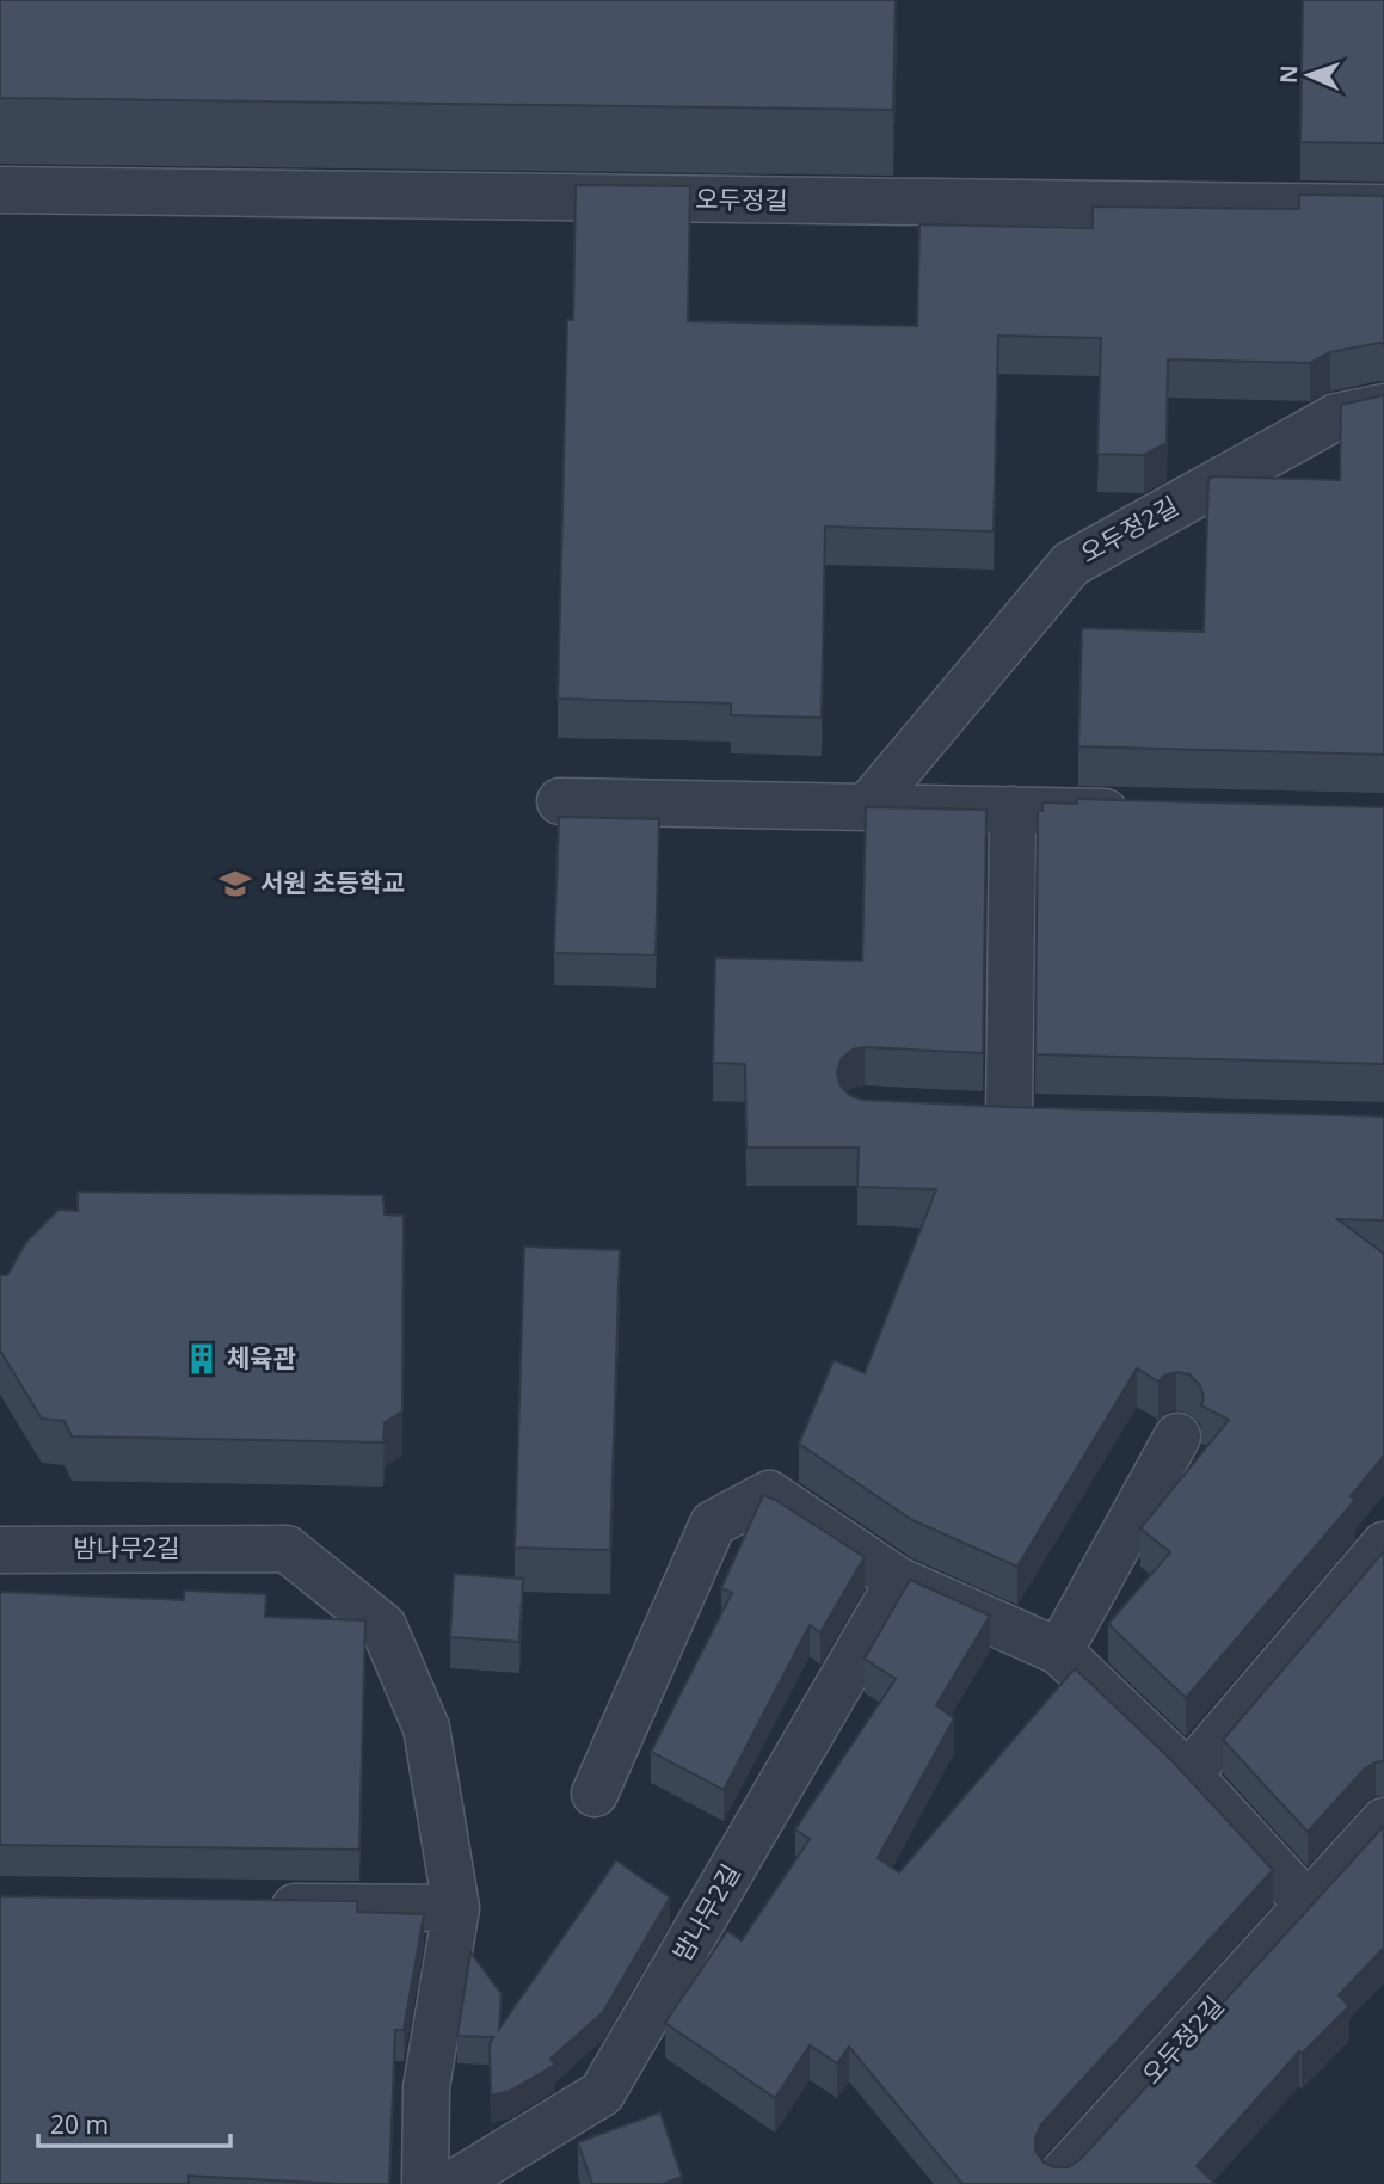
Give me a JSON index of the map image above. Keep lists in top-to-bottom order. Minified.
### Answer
{"streets":{"street":["오두정길","오두정2길","밤나무2길"]},"places":{"school or university":["서원 초등학교"],"building":["체육관"]},"scale_bar":"20 m","north":"left"}
